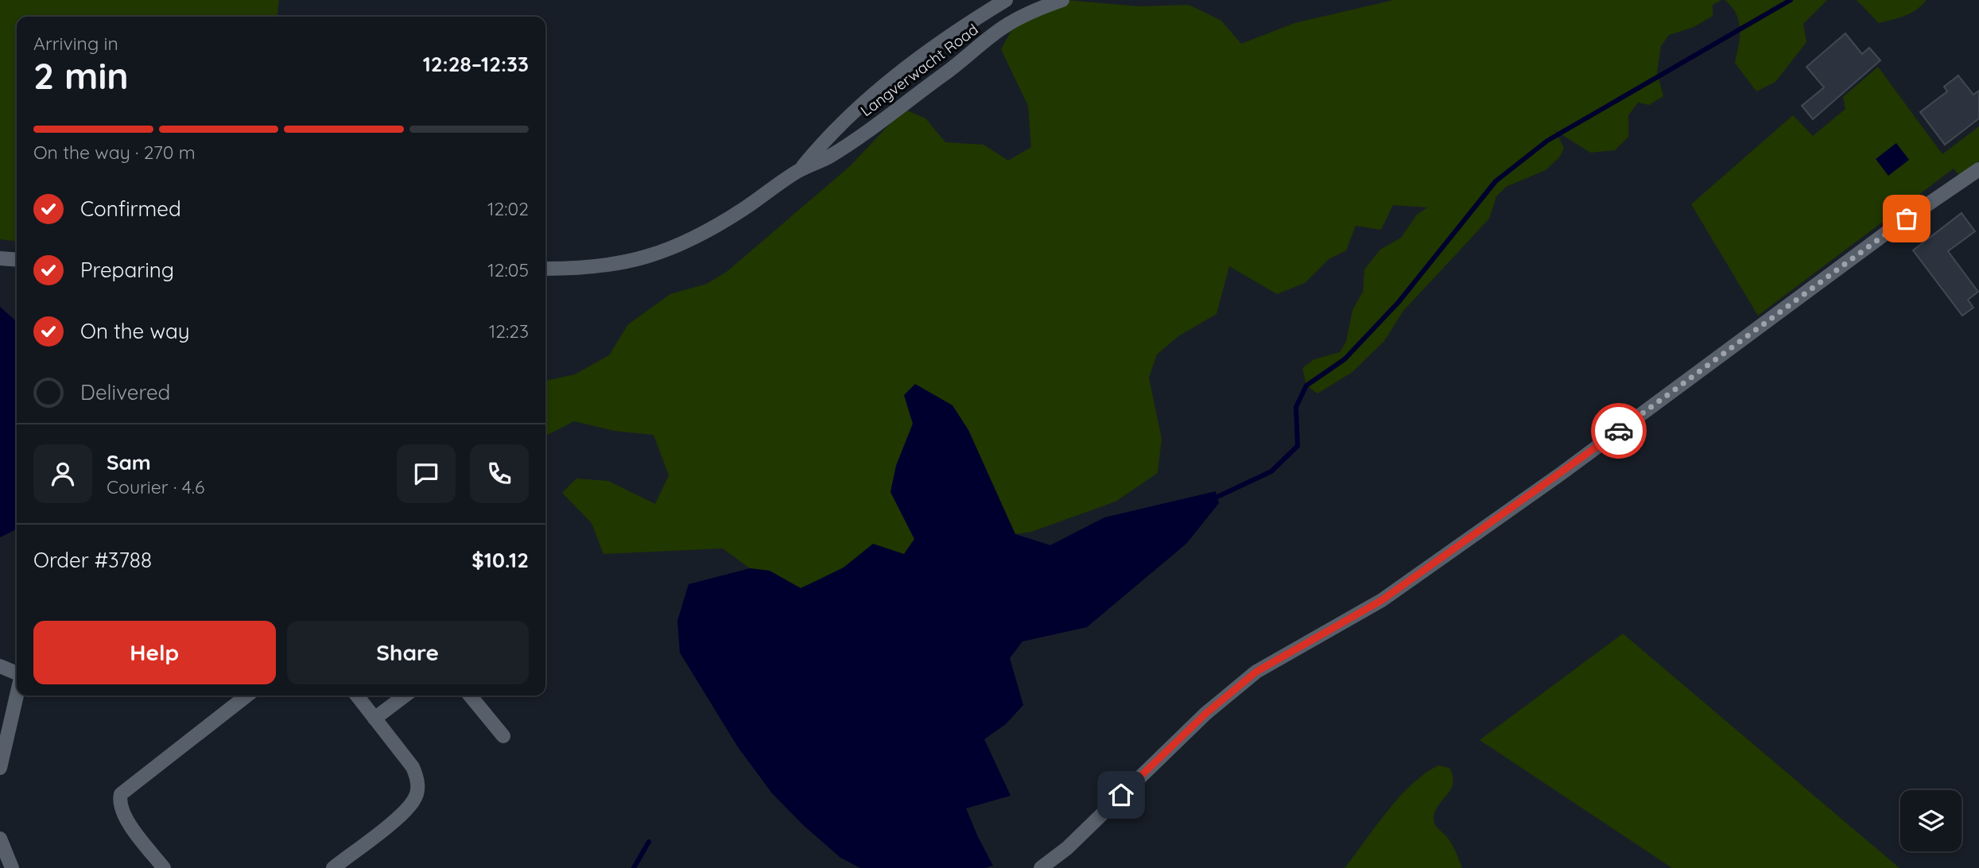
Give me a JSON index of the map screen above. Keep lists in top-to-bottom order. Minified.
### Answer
{"streets":{"street":["Langverwacht Road"]},"page":{"heading":["2 min","Arriving in","12:28–12:33"],"panel":["Sam","Courier · 4.6","Order #3788","$10.12"],"bar":"On the way · 270 m","list":[["Confirmed","12:02"],["Preparing","12:05"],["On the way","12:23"],"Delivered"],"buttons":["Help","Share"]}}
